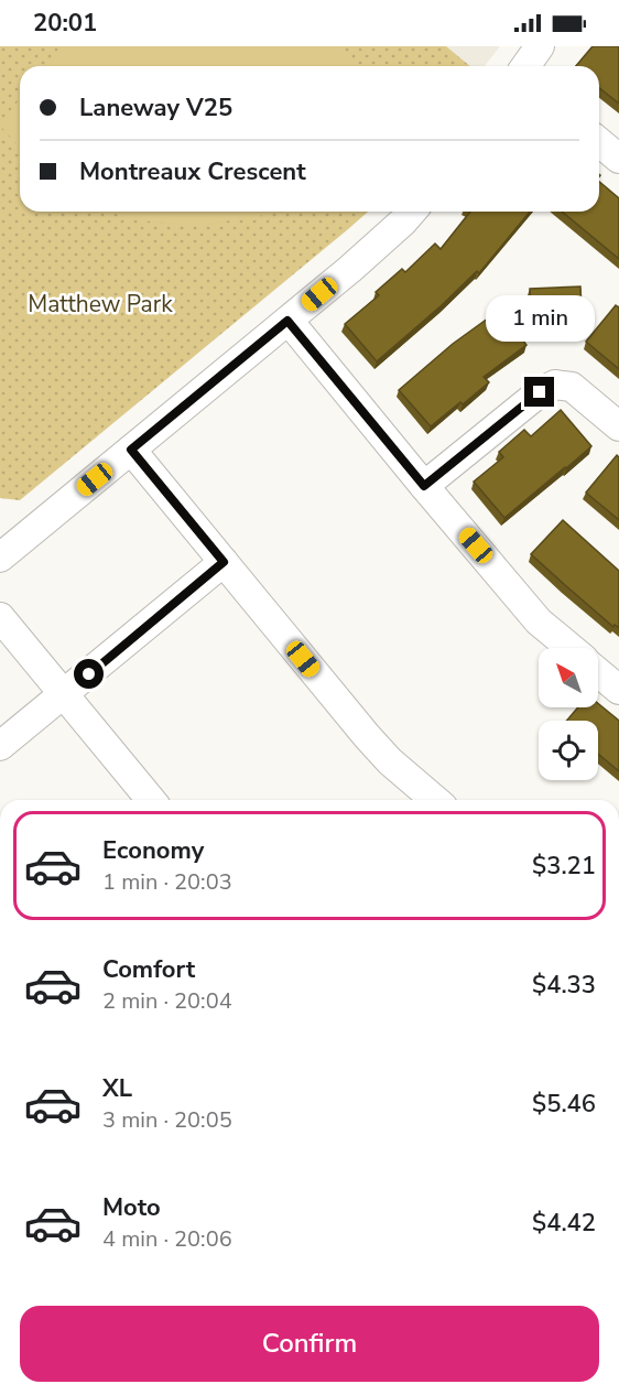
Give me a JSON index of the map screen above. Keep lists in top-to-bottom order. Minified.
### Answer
{"parks":["Matthew Park"],"north":"top left","page":{"status":"20:01","banner":["Laneway V25","Montreaux Crescent"],"bubble":"1 min","list":[{"name":"Economy","note":"1 min · 20:03","value":"$3.21"},{"name":"Comfort","note":"2 min · 20:04","value":"$4.33"},{"name":"XL","note":"3 min · 20:05","value":"$5.46"},{"name":"Moto","note":"4 min · 20:06","value":"$4.42"}],"buttons":"Confirm"}}
